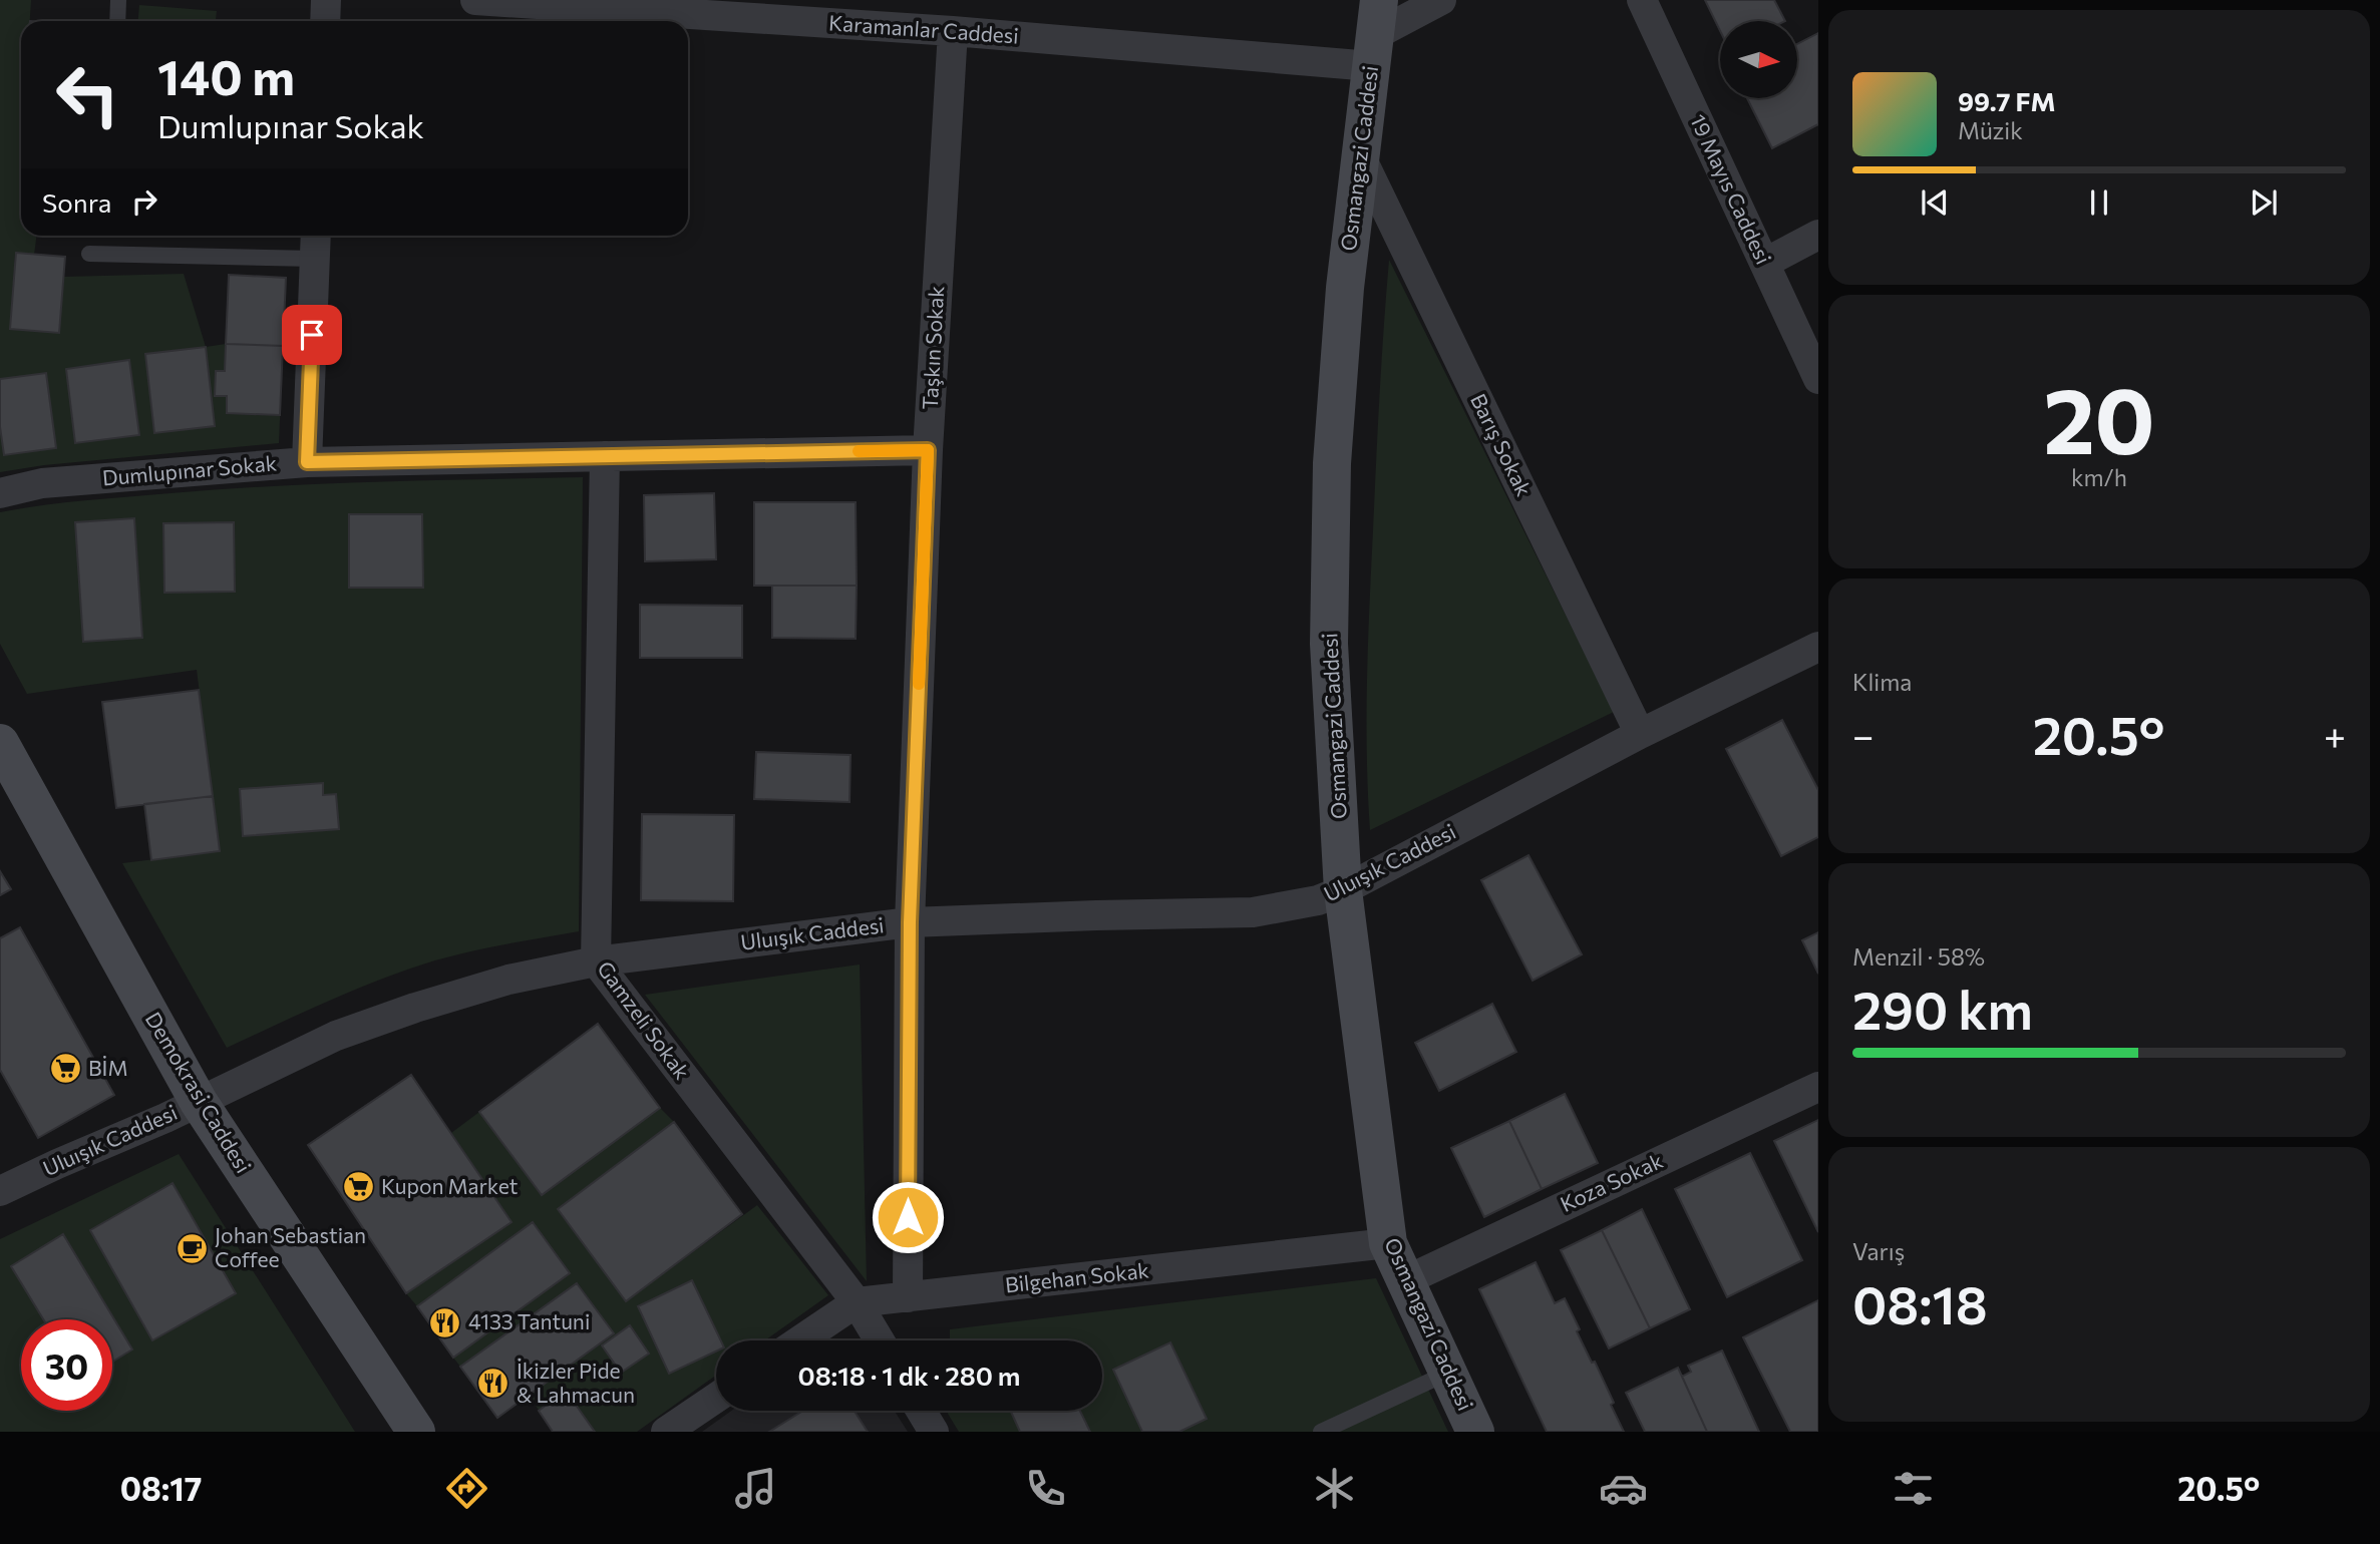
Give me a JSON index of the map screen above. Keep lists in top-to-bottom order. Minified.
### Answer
{"streets":{"street":["Karamanlar Caddesi","Osmangazi Caddesi","19 Mayıs Caddesi","Taşkın Sokak","Barış Sokak","Dumlupınar Sokak","Uluışık Caddesi","Gamzeli Sokak","Demokrasi Caddesi","Koza Sokak","Bilgehan Sokak"]},"crossings":[["Karamanlar Caddesi","Osmangazi Caddesi"],["Karamanlar Caddesi","Taşkın Sokak"],["Osmangazi Caddesi","Barış Sokak"],["Osmangazi Caddesi","Uluışık Caddesi"],["Osmangazi Caddesi","Koza Sokak"],["Osmangazi Caddesi","Bilgehan Sokak"],["Taşkın Sokak","Dumlupınar Sokak"],["Taşkın Sokak","Uluışık Caddesi"],["Taşkın Sokak","Bilgehan Sokak"],["Barış Sokak","Uluışık Caddesi"],["Dumlupınar Sokak","Gamzeli Sokak"],["Uluışık Caddesi","Gamzeli Sokak"],["Uluışık Caddesi","Demokrasi Caddesi"],["Gamzeli Sokak","Bilgehan Sokak"]],"places":{"supermarket":["BİM","Kupon Market"],"cafe":["Johan Sebastian Coffee"],"restaurant":["4133 Tantuni","İkizler Pide & Lahmacun"]},"north":"right","page":{"turn":["140 m","Dumlupınar Sokak"],"song":["99.7 FM","Müzik"],"then":"Sonra","tile":[["20","km/h"],"Klima",["Menzil · 58%","290 km"],["Varış","08:18"]],"heat":["−","20.5°","+"],"limit":"30","trip":"08:18 · 1 dk · 280 m","tabs":["08:17","20.5°"]}}
